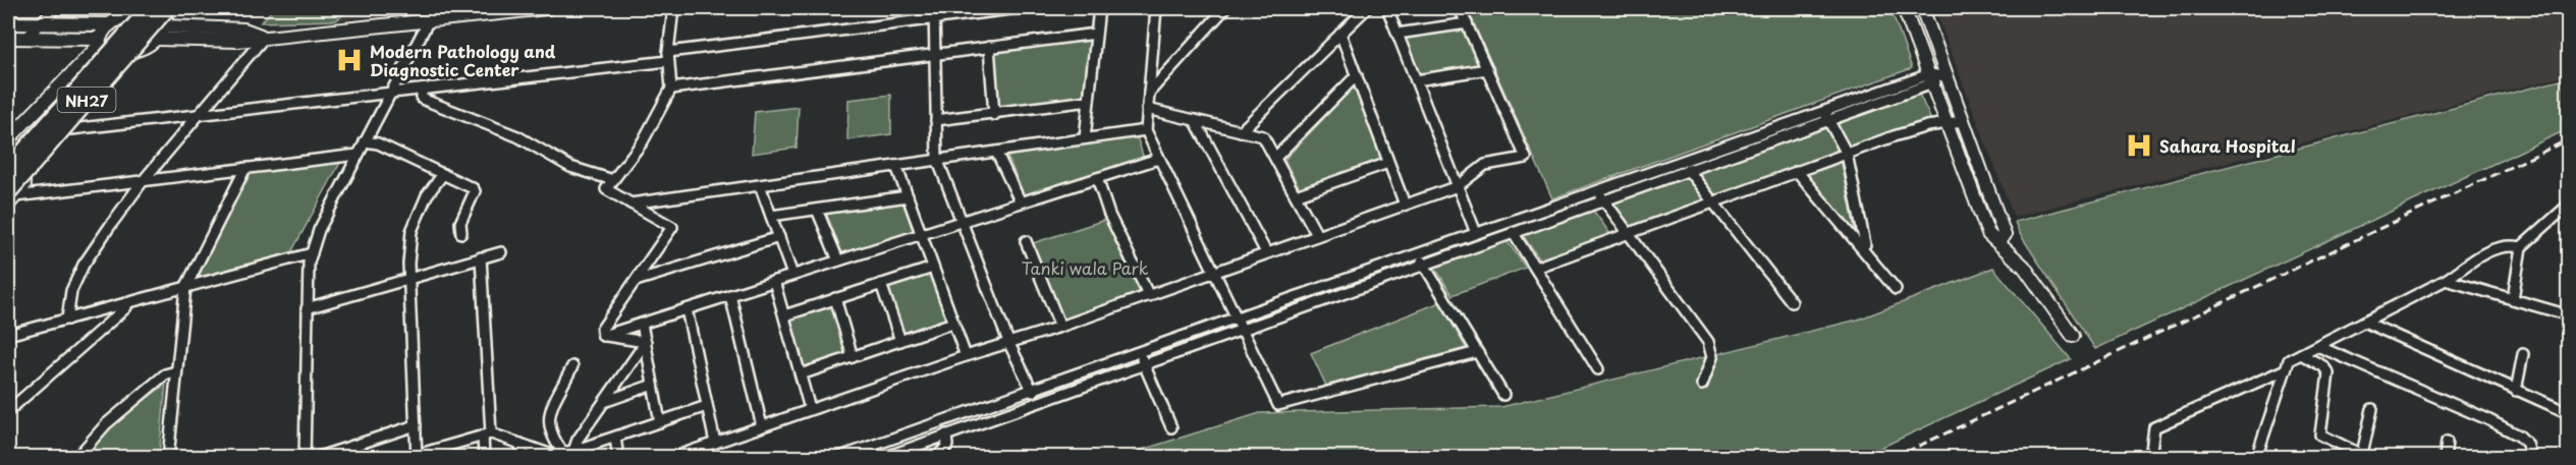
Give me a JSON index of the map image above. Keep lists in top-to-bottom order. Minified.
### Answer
{"streets":{"highway":["NH27"]},"parks":["Tanki wala Park"],"places":{"hospital":["Modern Pathology and Diagnostic Center","Sahara Hospital"]}}
